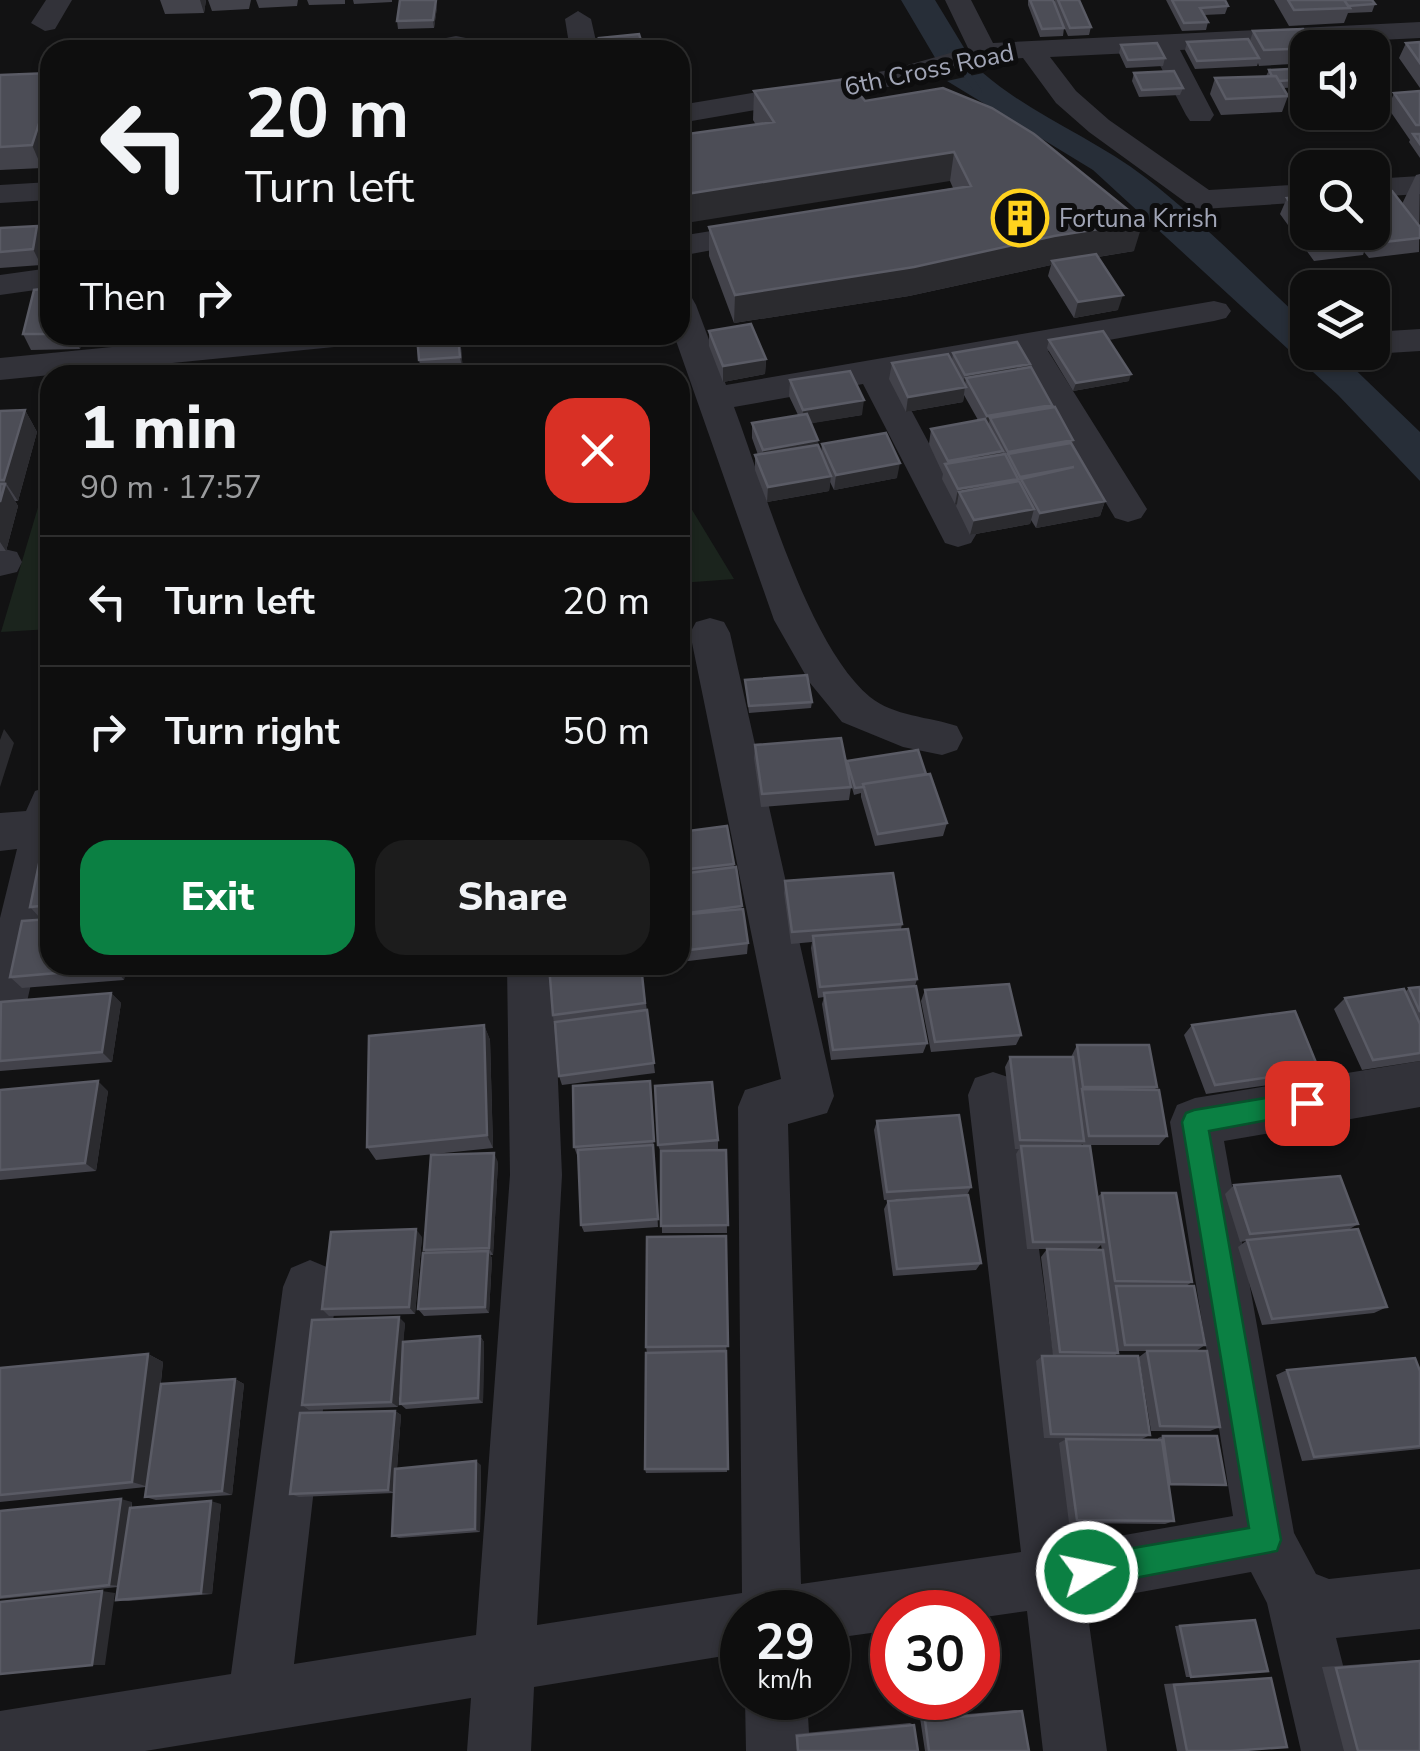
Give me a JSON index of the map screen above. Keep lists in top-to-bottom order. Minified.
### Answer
{"streets":{"street":["6th Cross Road"]},"places":{"building":["Fortuna Krrish"]},"page":{"turn":["20 m","Turn left"],"then":"Then","heading":["1 min","90 m · 17:57"],"list":[{"name":"Turn left","value":"20 m"},{"name":"Turn right","value":"50 m"}],"buttons":["Exit","Share"],"speed":"29 km/h","limit":"30"}}
